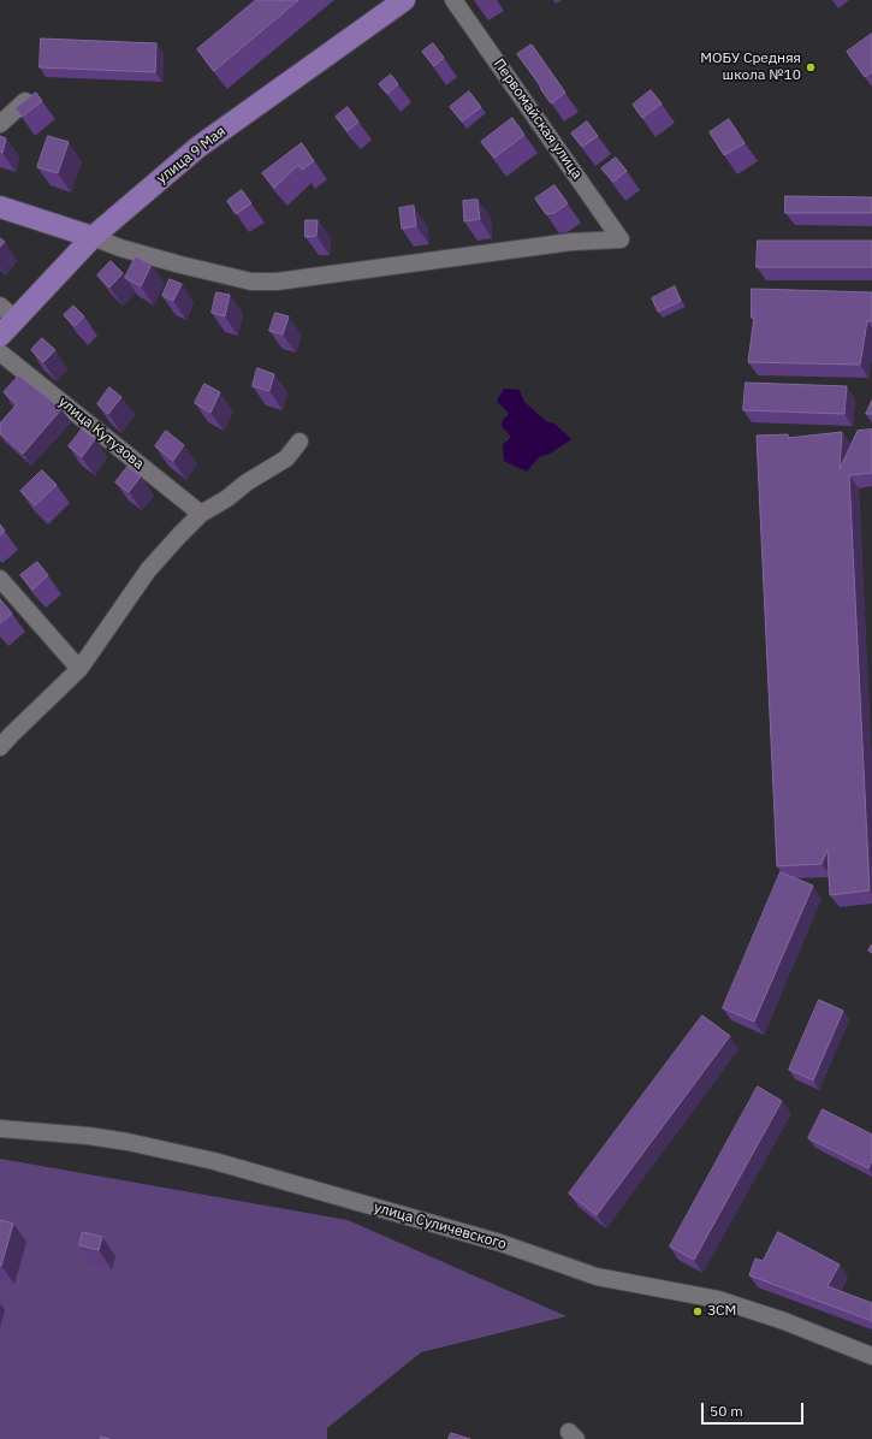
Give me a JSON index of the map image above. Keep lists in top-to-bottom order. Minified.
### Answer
{"streets":{"main road":["улица 9 Мая"],"street":["Первомайская улица","улица Кутузова","улица Суличевского"]},"crossings":[["Первомайская улица","улица 9 Мая"]],"places":["МОБУ Средняя школа №10","ЗСМ"],"scale_bar":"50 m"}
